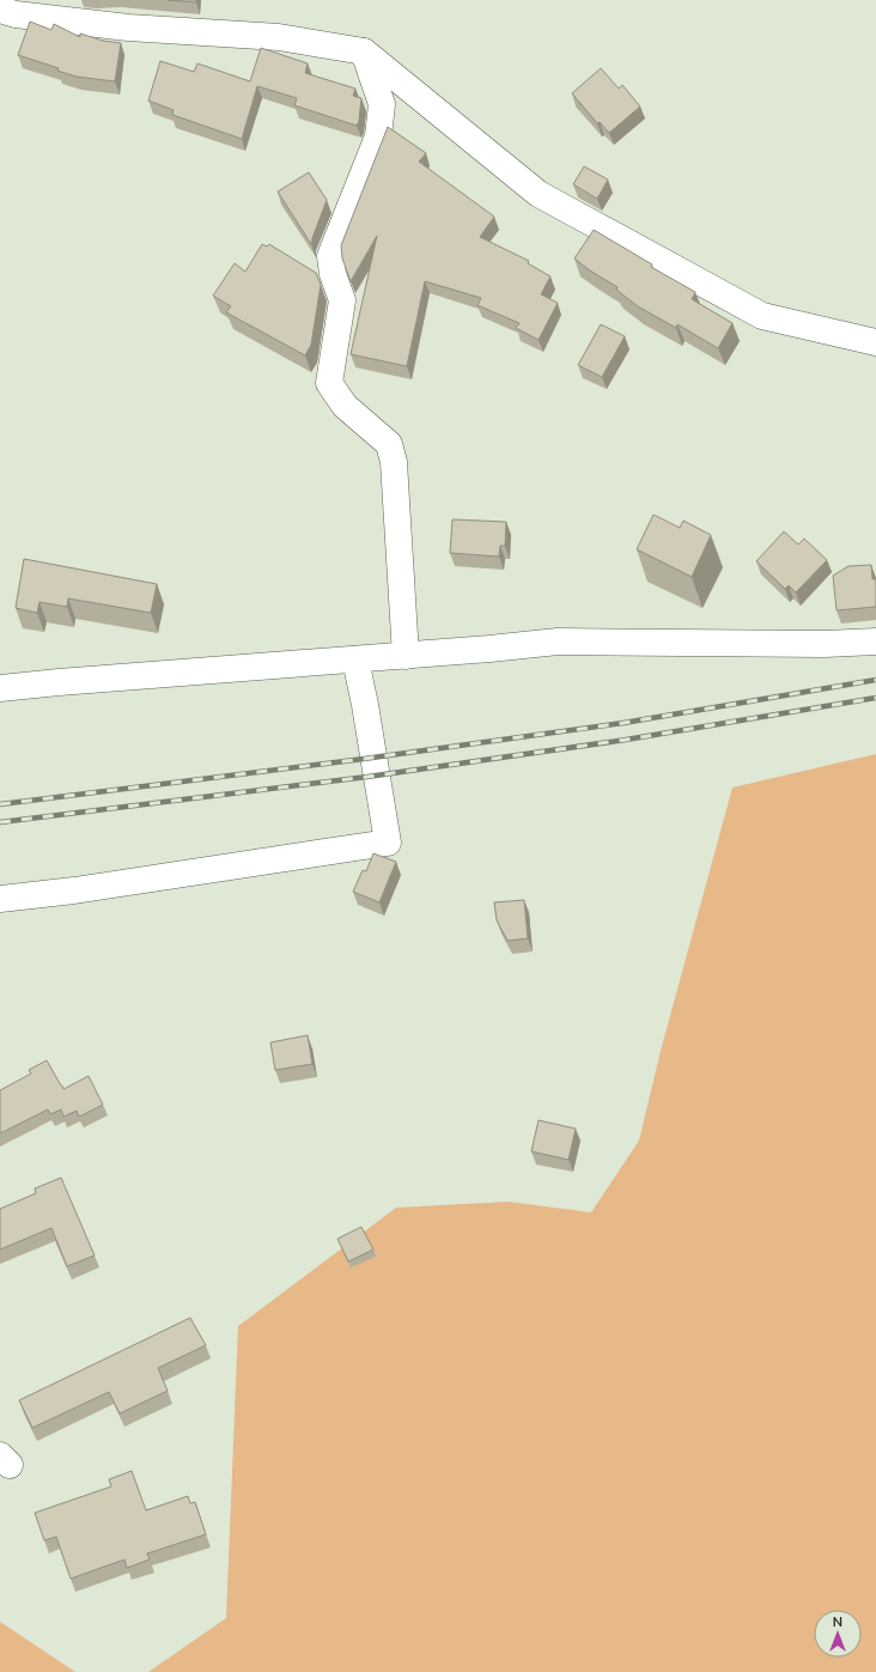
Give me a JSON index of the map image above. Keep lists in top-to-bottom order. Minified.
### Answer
{"north":"top"}
